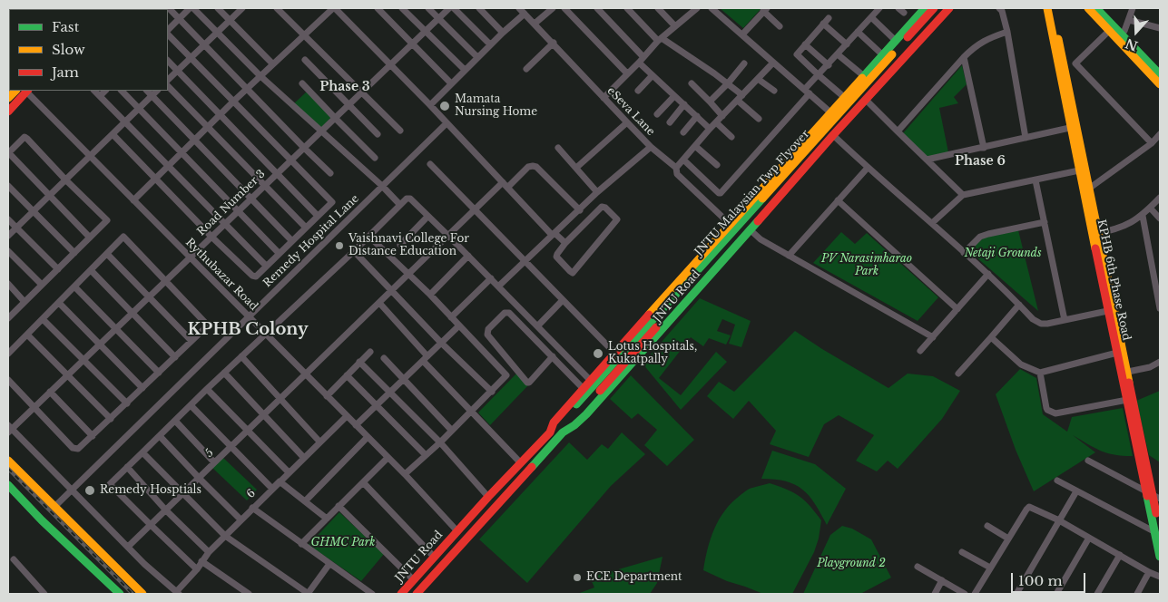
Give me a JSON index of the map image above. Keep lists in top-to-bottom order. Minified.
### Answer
{"streets":{"main road":["JNTU Malaysian Twp Flyover","KPHB 6th Phase Road","JNTU Road"],"street":["eSeva Lane","Road Number 3","Remedy Hospital Lane","Rythubazar Road","5","6"]},"crossings":[["eSeva Lane","JNTU Road"],["JNTU Malaysian Twp Flyover","JNTU Road"],["Road Number 3","Rythubazar Road"],["Remedy Hospital Lane","Rythubazar Road"],["Rythubazar Road","JNTU Road"],["Rythubazar Road","5"],["Rythubazar Road","6"]],"districts":["Phase 3","Phase 6","KPHB Colony"],"parks":["Netaji Grounds","PV Narasimharao Park","GHMC Park","Playground 2"],"places":["Mamata Nursing Home","Vaishnavi College For Distance Education","Lotus Hospitals, Kukatpally","Remedy Hosptials","ECE Department"],"legend":["Fast","Slow","Jam"],"scale_bar":"100 m","north":"bottom"}
